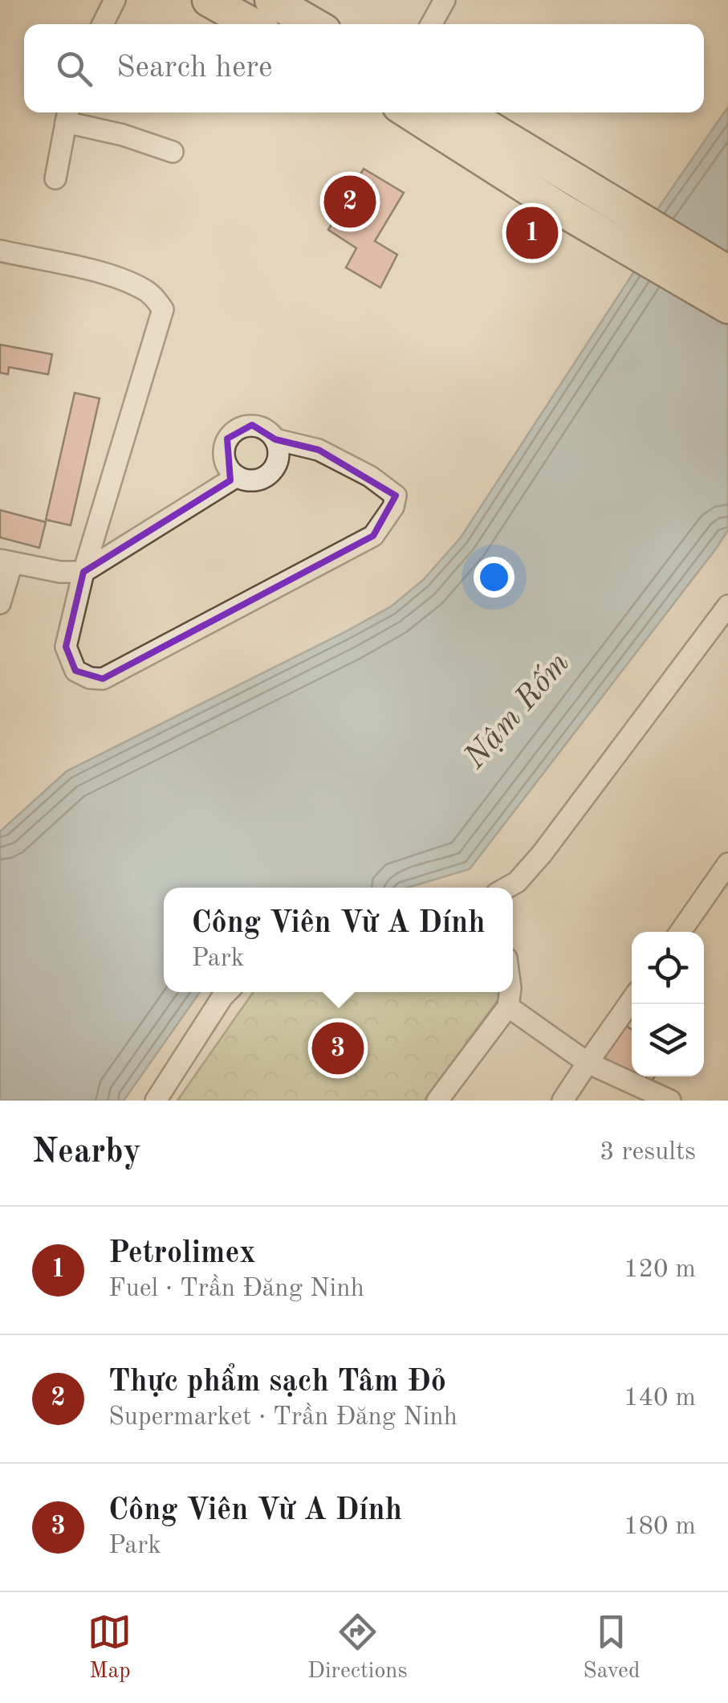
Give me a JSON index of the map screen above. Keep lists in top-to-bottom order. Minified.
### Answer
{"water":["Nậm Rốm"],"page":{"search":"Search here","pins":["2","1","3"],"popup":["Công Viên Vừ A Dính","Park"],"heading":["Nearby","3 results"],"list":[{"mark":"1","name":"Petrolimex","note":"Fuel · Trần Đăng Ninh","value":"120 m"},{"mark":"2","name":"Thực phẩm sạch Tâm Đỏ","note":"Supermarket · Trần Đăng Ninh","value":"140 m"},{"mark":"3","name":"Công Viên Vừ A Dính","note":"Park","value":"180 m"}],"nav":["Map","Directions","Saved"]}}
